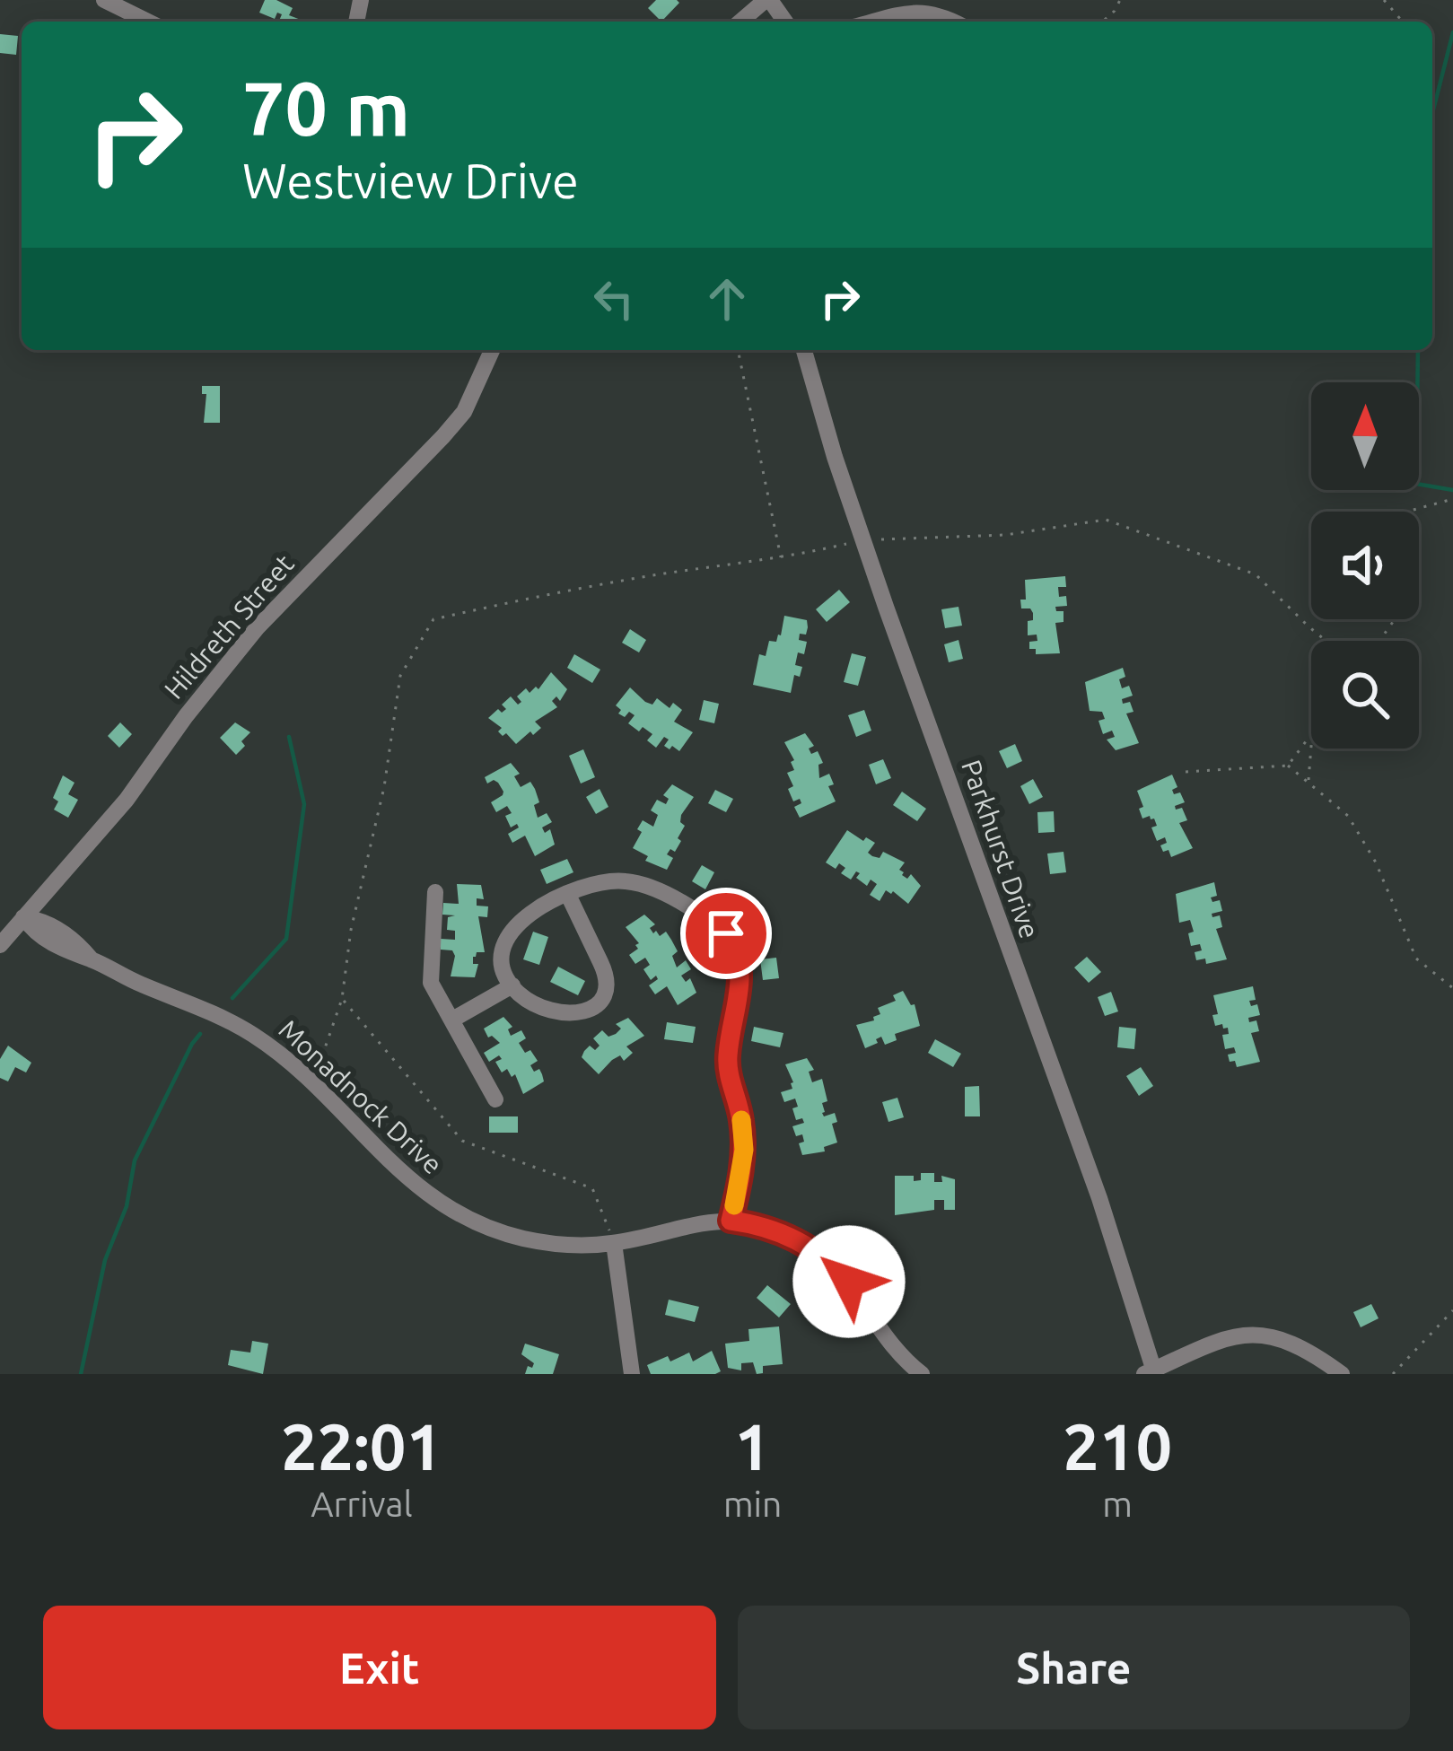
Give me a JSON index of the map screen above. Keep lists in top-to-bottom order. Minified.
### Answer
{"streets":{"street":["Hildreth Street","Parkhurst Drive","Monadnock Drive"]},"crossings":[["Hildreth Street","Monadnock Drive"]],"north":"top","page":{"turn":["70 m","Westview Drive"],"eta":["22:01","Arrival","1","min","210","m"],"buttons":["Exit","Share"]}}
